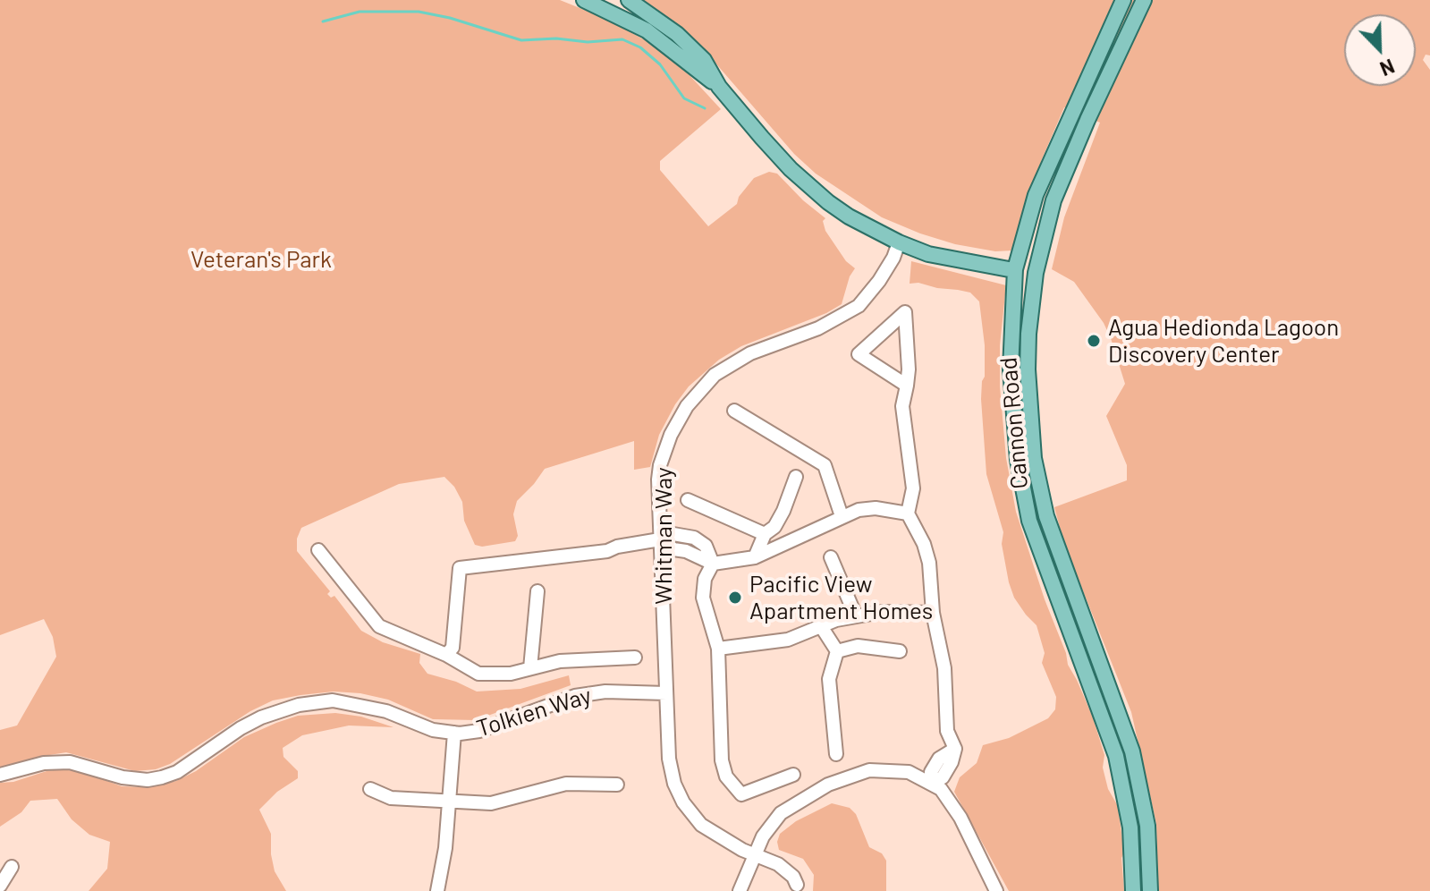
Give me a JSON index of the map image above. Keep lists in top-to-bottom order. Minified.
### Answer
{"streets":{"main road":["Cannon Road"],"street":["Whitman Way","Tolkien Way"]},"crossings":[["Whitman Way","Tolkien Way"]],"parks":["Veteran's Park"],"places":["Agua Hedionda Lagoon Discovery Center","Pacific View Apartment Homes"],"north":"bottom right"}
